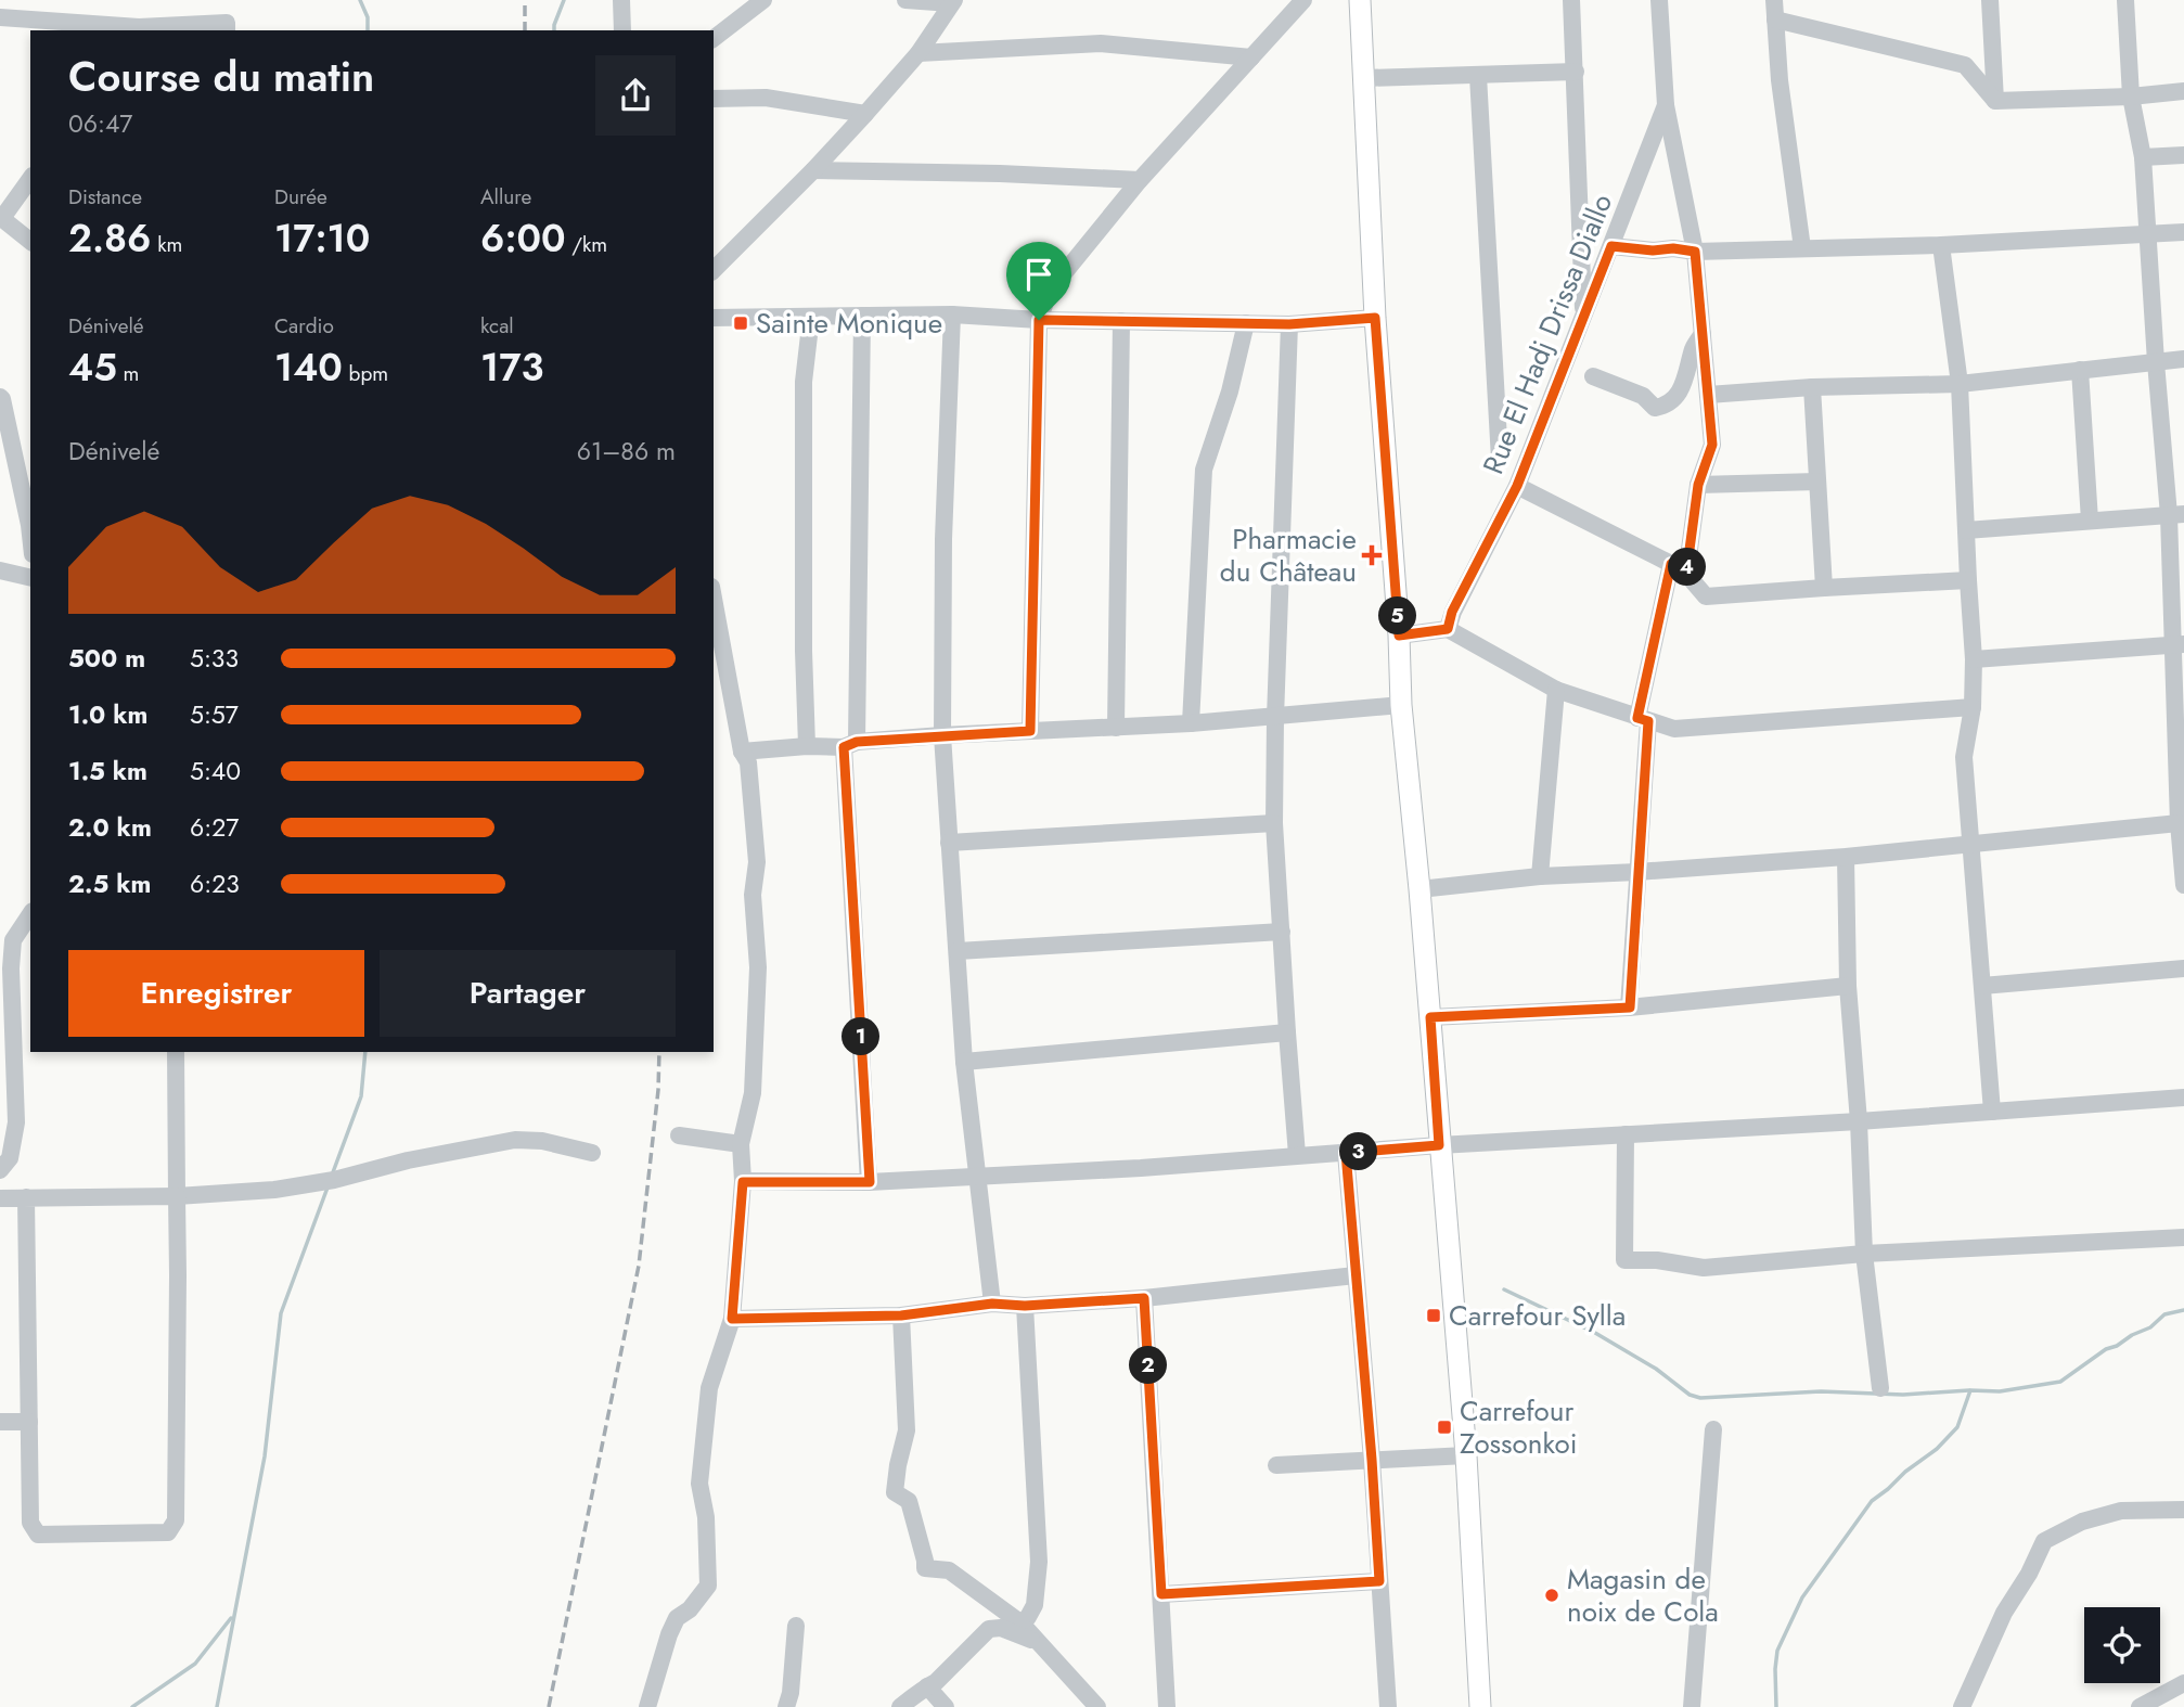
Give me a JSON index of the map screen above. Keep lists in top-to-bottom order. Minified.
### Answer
{"streets":{"street":["Rue El Hadj Drissa Diallo"]},"places":{"transit":["Sainte Monique","Carrefour Sylla","Carrefour Zossonkoi"],"health":["Pharmacie du Château"],"other":["Magasin de noix de Cola"]},"page":{"heading":["Course du matin","06:47"],"stats":[["Distance","2.86 km"],["Durée","17:10"],["Allure","6:00 /km"],["Dénivelé","45 m"],["Cardio","140 bpm"],["kcal","173"]],"chart":["Dénivelé","61–86 m"],"pins":["4","5","1","3","2"],"list":[{"name":"500 m","note":"5:33"},{"name":"1.0 km","note":"5:57"},{"name":"1.5 km","note":"5:40"},{"name":"2.0 km","note":"6:27"},{"name":"2.5 km","note":"6:23"}],"buttons":["Enregistrer","Partager"]}}
